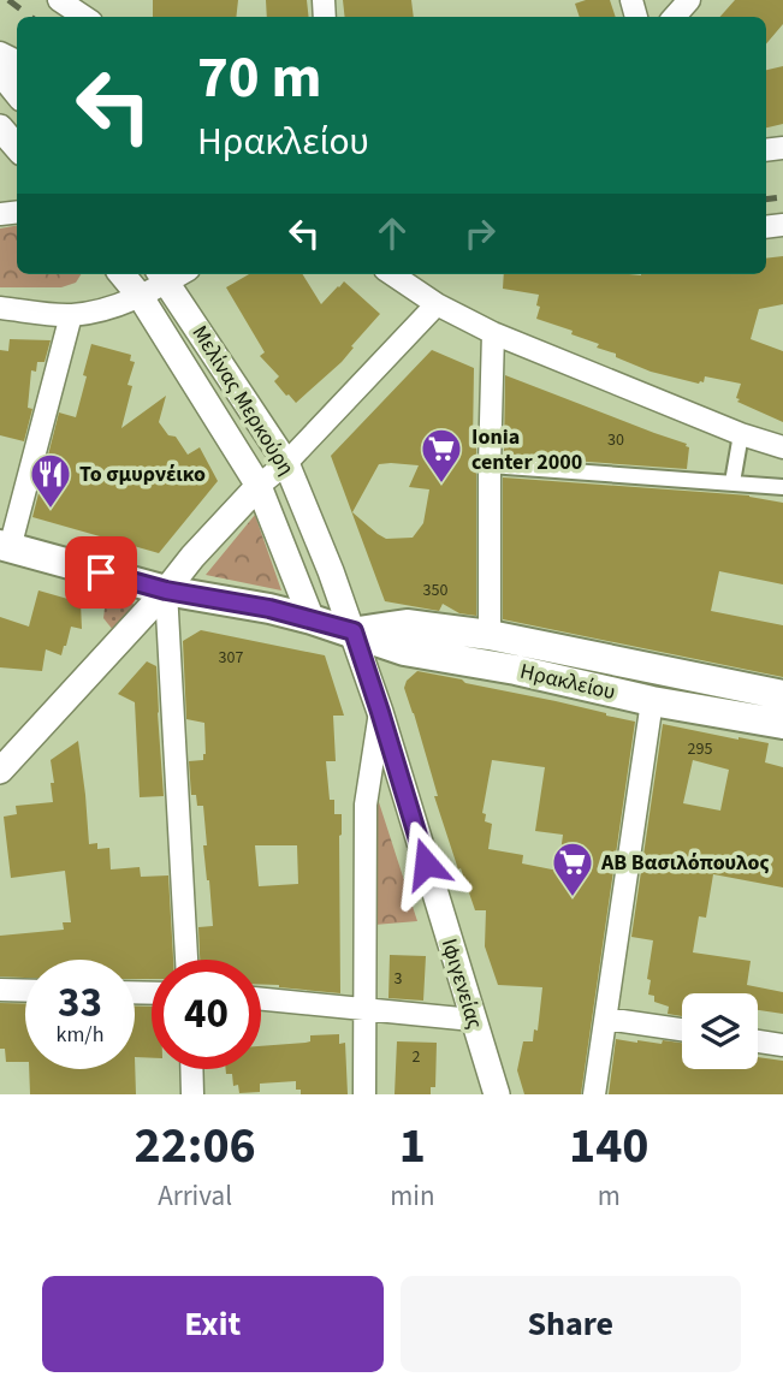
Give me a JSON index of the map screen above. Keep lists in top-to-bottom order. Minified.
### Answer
{"streets":{"main road":["Ηρακλείου"],"street":["Μελίνας Μερκούρη","Ιφιγενείας"]},"crossings":[["Μελίνας Μερκούρη","Ηρακλείου"],["Μελίνας Μερκούρη","Ιφιγενείας"],["Ηρακλείου","Ιφιγενείας"]],"places":{"supermarket":["Ionia center 2000","ΑΒ Βασιλόπουλος"],"restaurant":["Το σμυρνέικο"]},"house_numbers":["30","350","307","295","3","2"],"page":{"turn":["70 m","Ηρακλείου"],"speed":"33 km/h","limit":"40","eta":["22:06","Arrival","1","min","140","m"],"buttons":["Exit","Share"]}}
